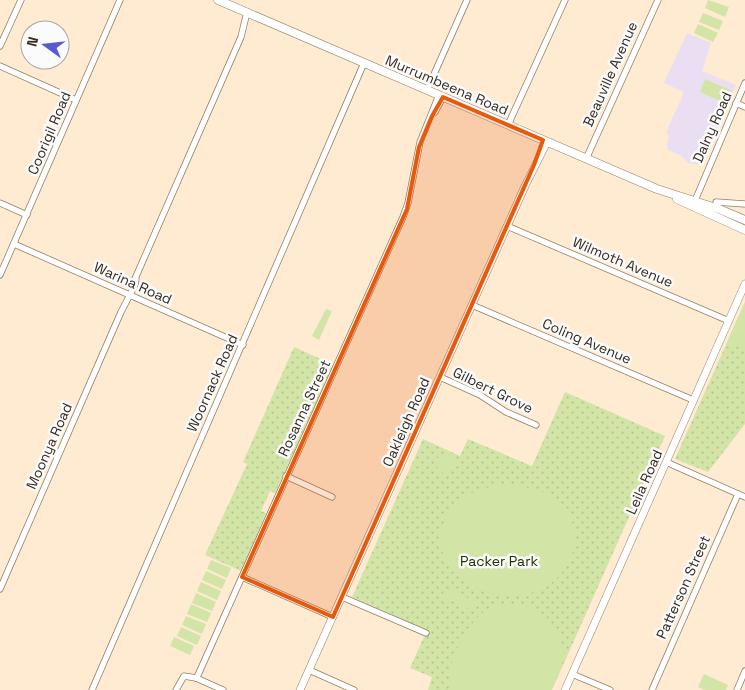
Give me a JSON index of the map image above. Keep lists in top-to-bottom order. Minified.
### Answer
{"streets":{"main road":["Murrumbeena Road"],"street":["Beauville Avenue","Dalny Road","Coorigil Road","Wilmoth Avenue","Warina Road","Coling Avenue","Woornack Road","Gilbert Grove","Rosanna Street","Oakleigh Road","Moonya Road","Leila Road","Patterson Street"]},"crossings":[["Beauville Avenue","Murrumbeena Road"],["Murrumbeena Road","Dalny Road"],["Murrumbeena Road","Woornack Road"],["Murrumbeena Road","Rosanna Street"],["Murrumbeena Road","Oakleigh Road"],["Murrumbeena Road","Moonya Road"],["Coorigil Road","Warina Road"],["Wilmoth Avenue","Oakleigh Road"],["Wilmoth Avenue","Leila Road"],["Warina Road","Woornack Road"],["Warina Road","Moonya Road"],["Coling Avenue","Oakleigh Road"],["Coling Avenue","Leila Road"],["Gilbert Grove","Oakleigh Road"]],"parks":["Packer Park"],"north":"left"}
